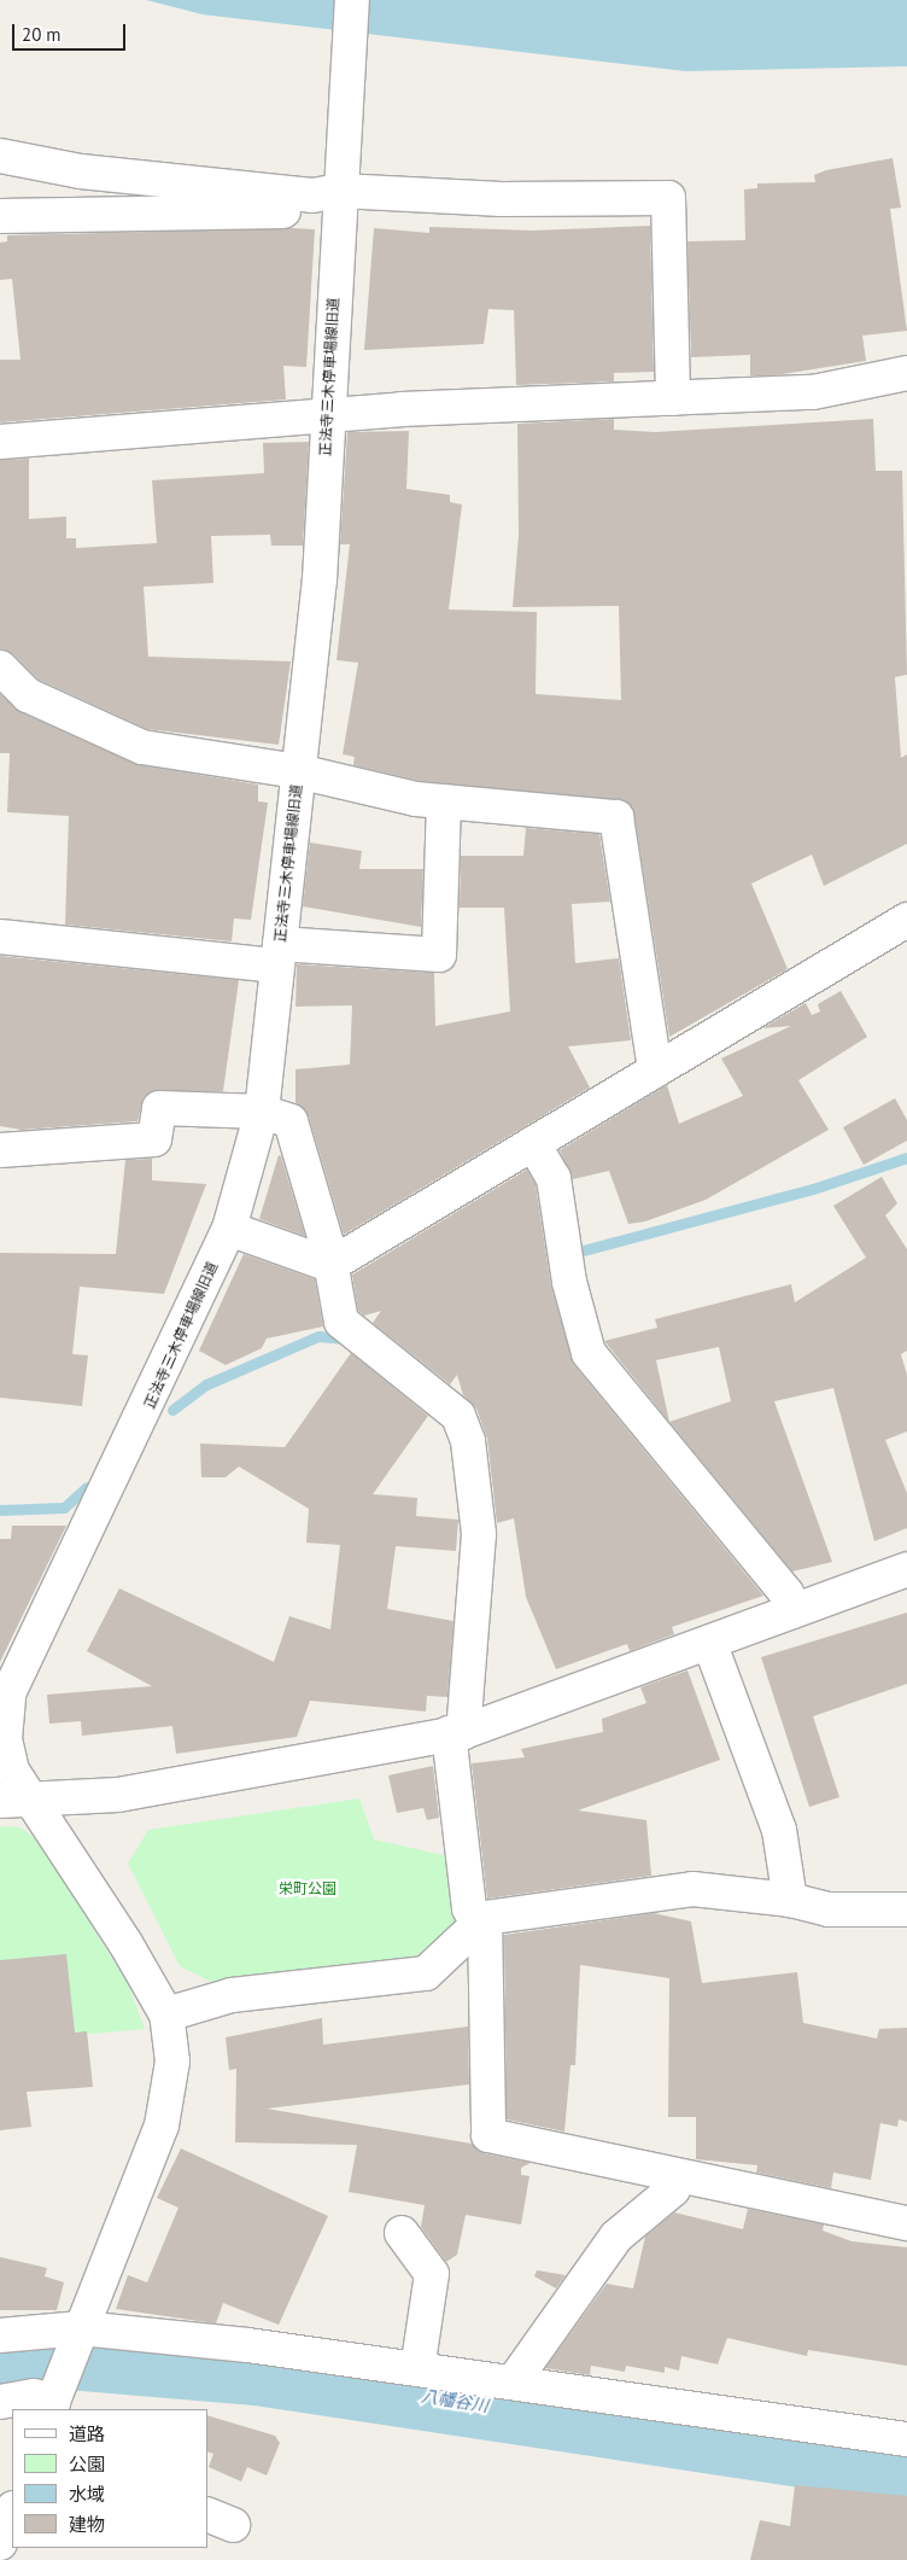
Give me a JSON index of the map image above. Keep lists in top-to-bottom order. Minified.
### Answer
{"streets":{"street":["正法寺三木停車場線旧道"]},"water":["八幡谷川"],"parks":["栄町公園"],"legend":["道路","公園","水域","建物"],"scale_bar":"20 m"}
